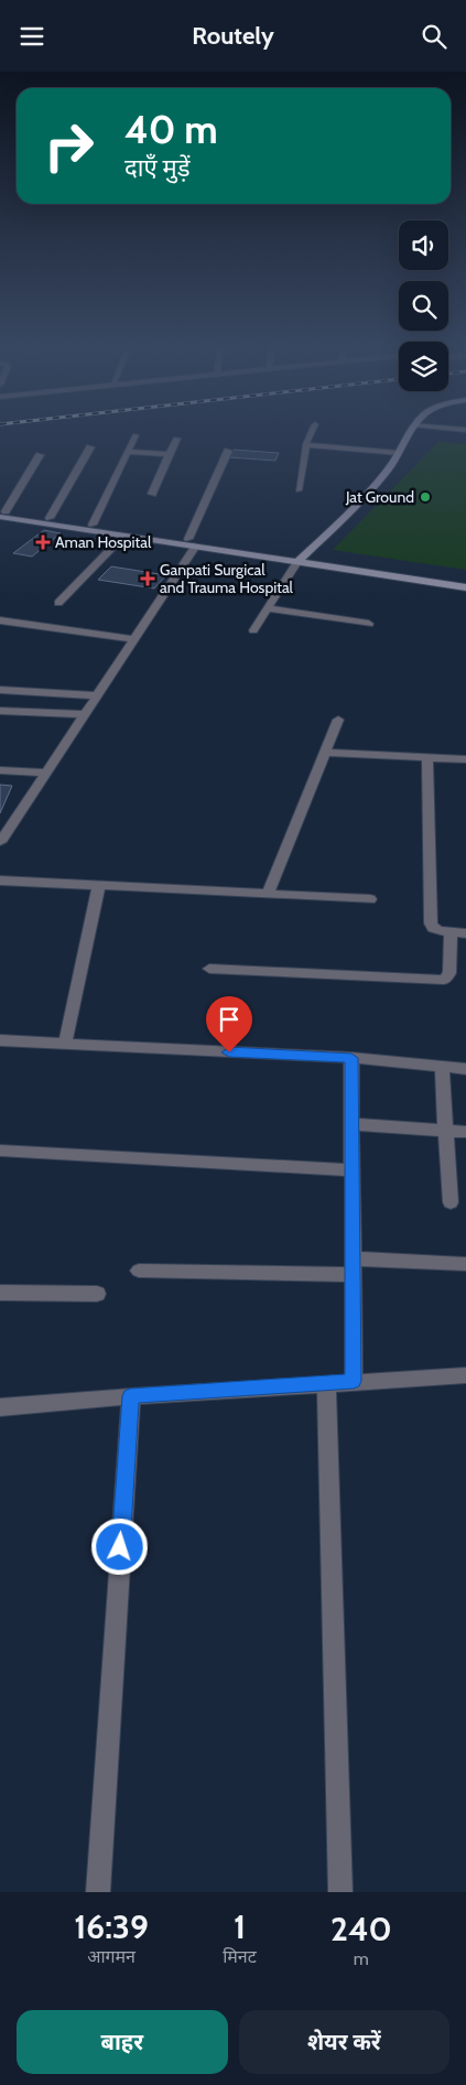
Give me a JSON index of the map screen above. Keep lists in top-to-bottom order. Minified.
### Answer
{"places":{"other":["Jat Ground"],"health":["Aman Hospital","Ganpati Surgical and Trauma Hospital"]},"page":{"header":"Routely","turn":["40 m","दाएँ मुड़ें"],"eta":["16:39","आगमन","1","मिनट","240","m"],"buttons":["बाहर","शेयर करें"]}}
